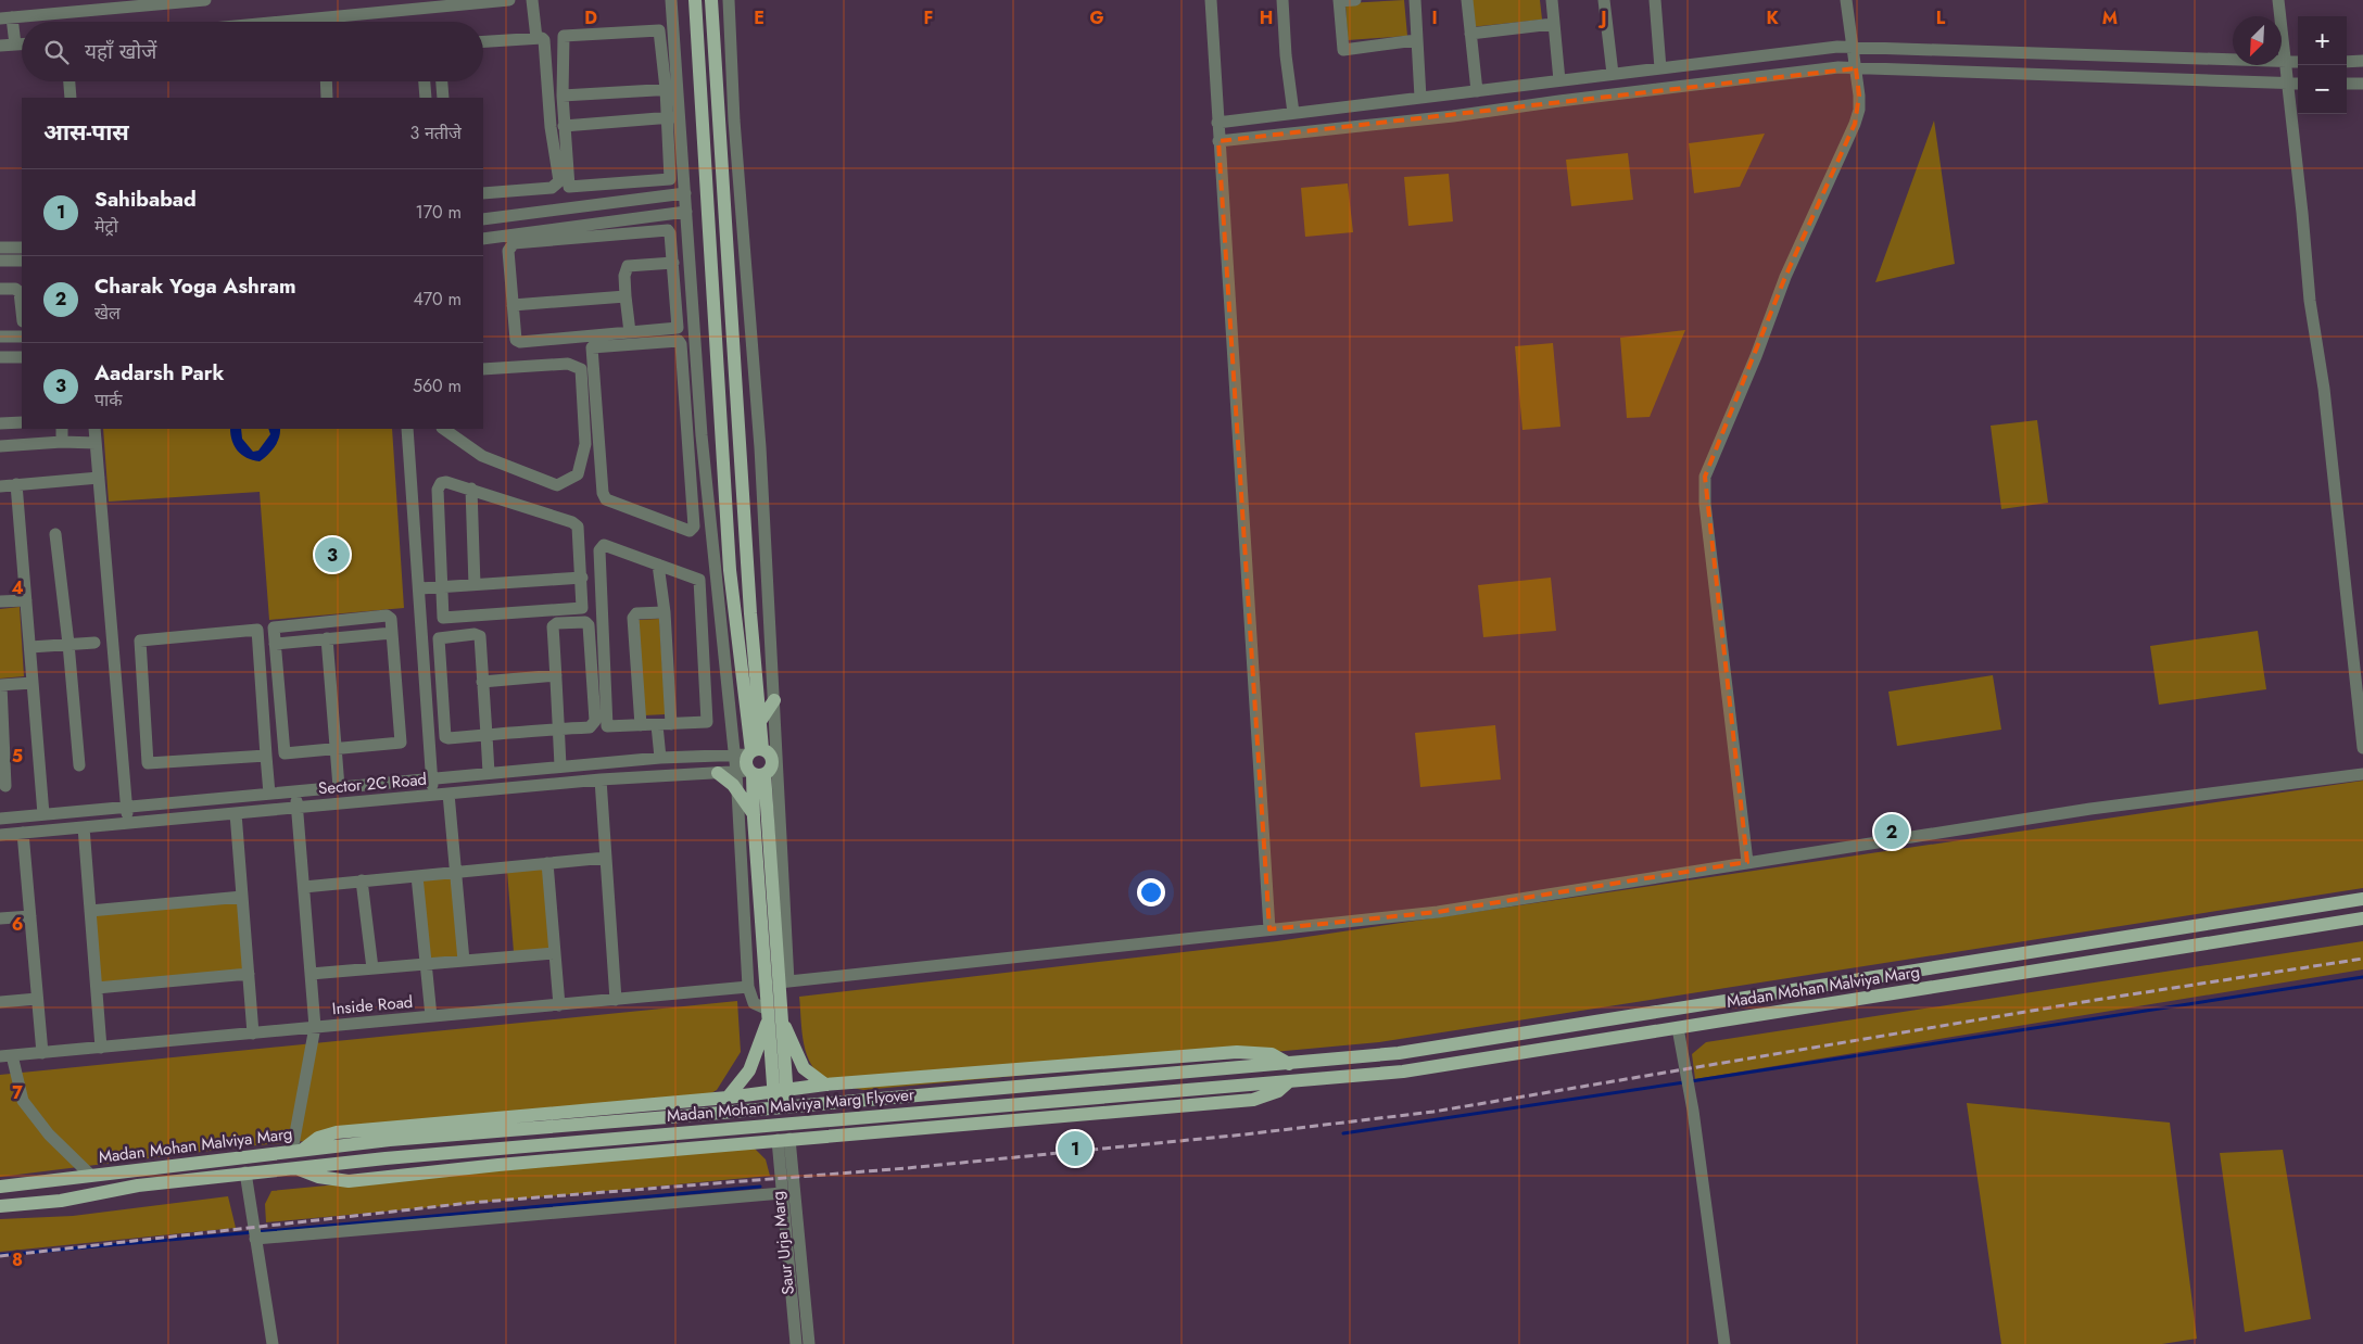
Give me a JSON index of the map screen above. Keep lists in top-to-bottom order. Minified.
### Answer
{"streets":{"main road":["Madan Mohan Malviya Marg","Madan Mohan Malviya Marg Flyover"],"street":["Sector 2C Road","Inside Road","Saur Urja Marg"]},"crossings":[["Madan Mohan Malviya Marg","Madan Mohan Malviya Marg Flyover"]],"north":"bottom left","page":{"map_buttons":["+","−"],"search":"यहाँ खोजें","heading":["आस-पास","3 नतीजे"],"list":[{"mark":"1","name":"Sahibabad","note":"मेट्रो","value":"170 m"},{"mark":"2","name":"Charak Yoga Ashram","note":"खेल","value":"470 m"},{"mark":"3","name":"Aadarsh Park","note":"पार्क","value":"560 m"}],"pins":["3","2","1"]},"grid":{"columns":["D","E","F","G","H","I","J","K","L","M"],"rows":["4","5","6","7","8"]}}
